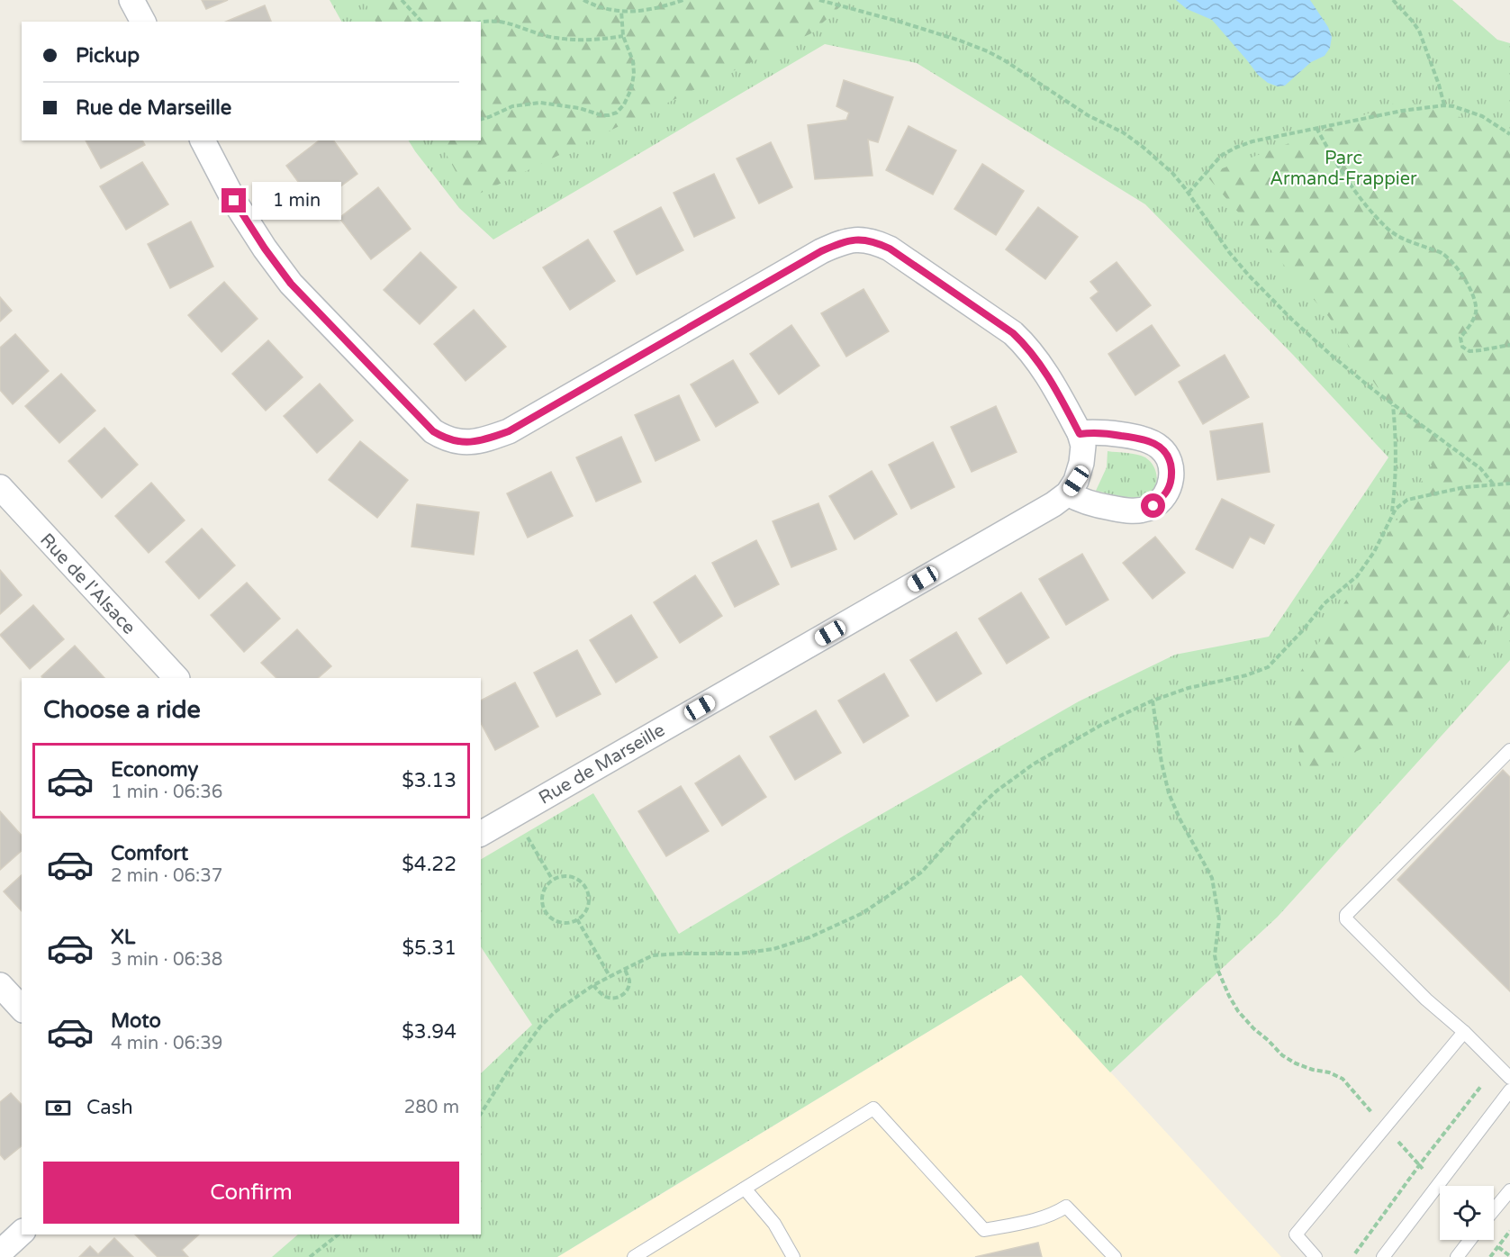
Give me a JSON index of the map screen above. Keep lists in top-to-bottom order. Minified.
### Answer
{"streets":{"street":["Rue de l'Alsace","Rue de Marseille"]},"parks":["Parc Armand-Frappier"],"page":{"banner":["Pickup","Rue de Marseille"],"bubble":"1 min","heading":"Choose a ride","list":[{"name":"Economy","note":"1 min · 06:36","value":"$3.13"},{"name":"Comfort","note":"2 min · 06:37","value":"$4.22"},{"name":"XL","note":"3 min · 06:38","value":"$5.31"},{"name":"Moto","note":"4 min · 06:39","value":"$3.94"}],"pay":["Cash","280 m"],"buttons":"Confirm"}}
